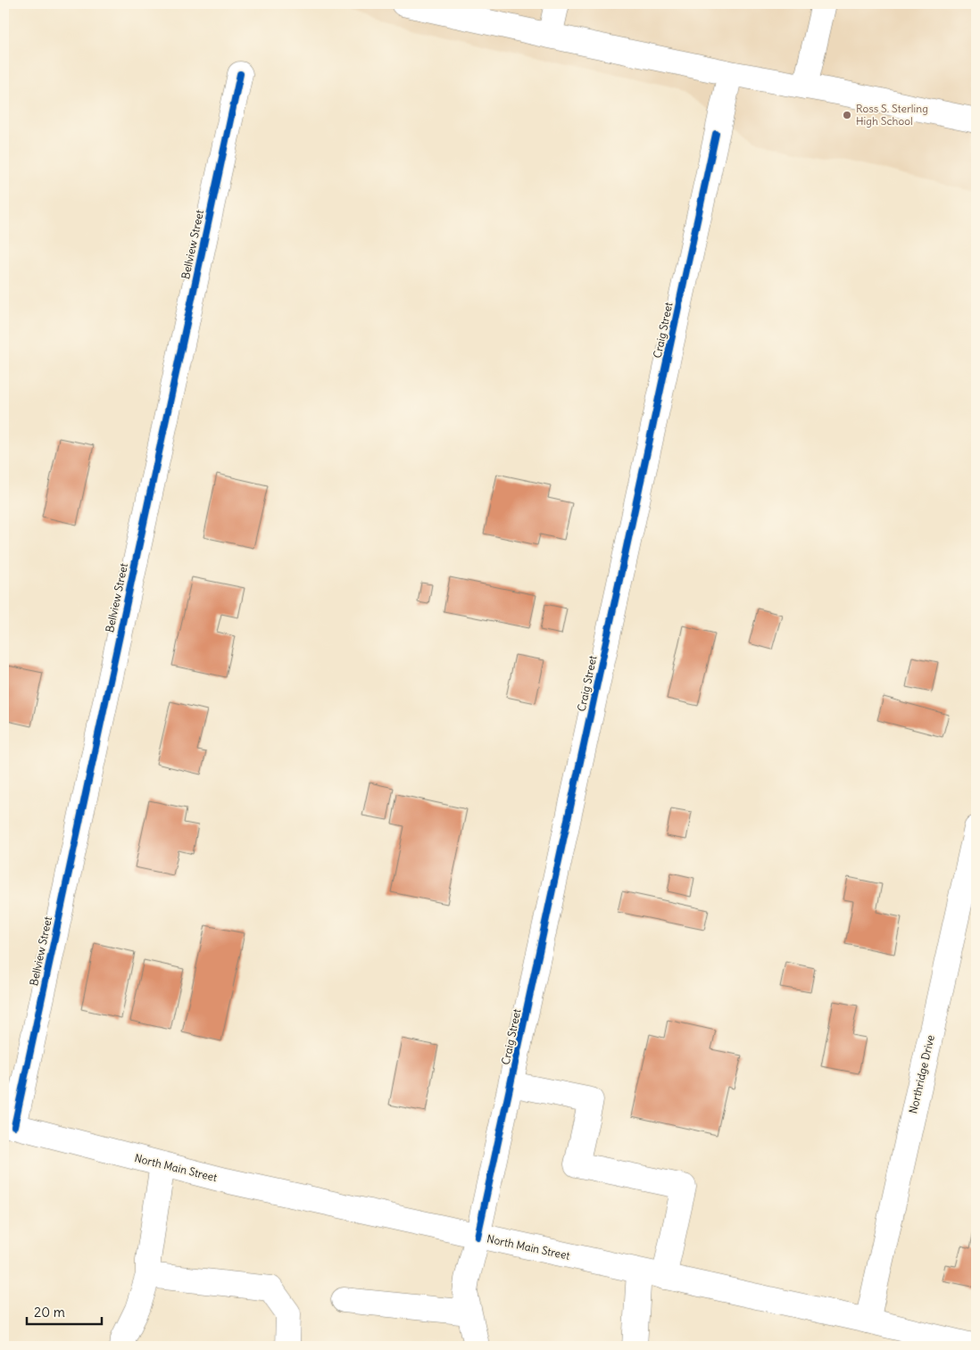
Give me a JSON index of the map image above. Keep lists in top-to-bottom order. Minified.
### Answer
{"streets":{"street":["Bellview Street","Craig Street","Northridge Drive","North Main Street"]},"crossings":[["Bellview Street","North Main Street"],["Craig Street","North Main Street"],["Northridge Drive","North Main Street"]],"places":["Ross S. Sterling High School"],"scale_bar":"20 m"}
